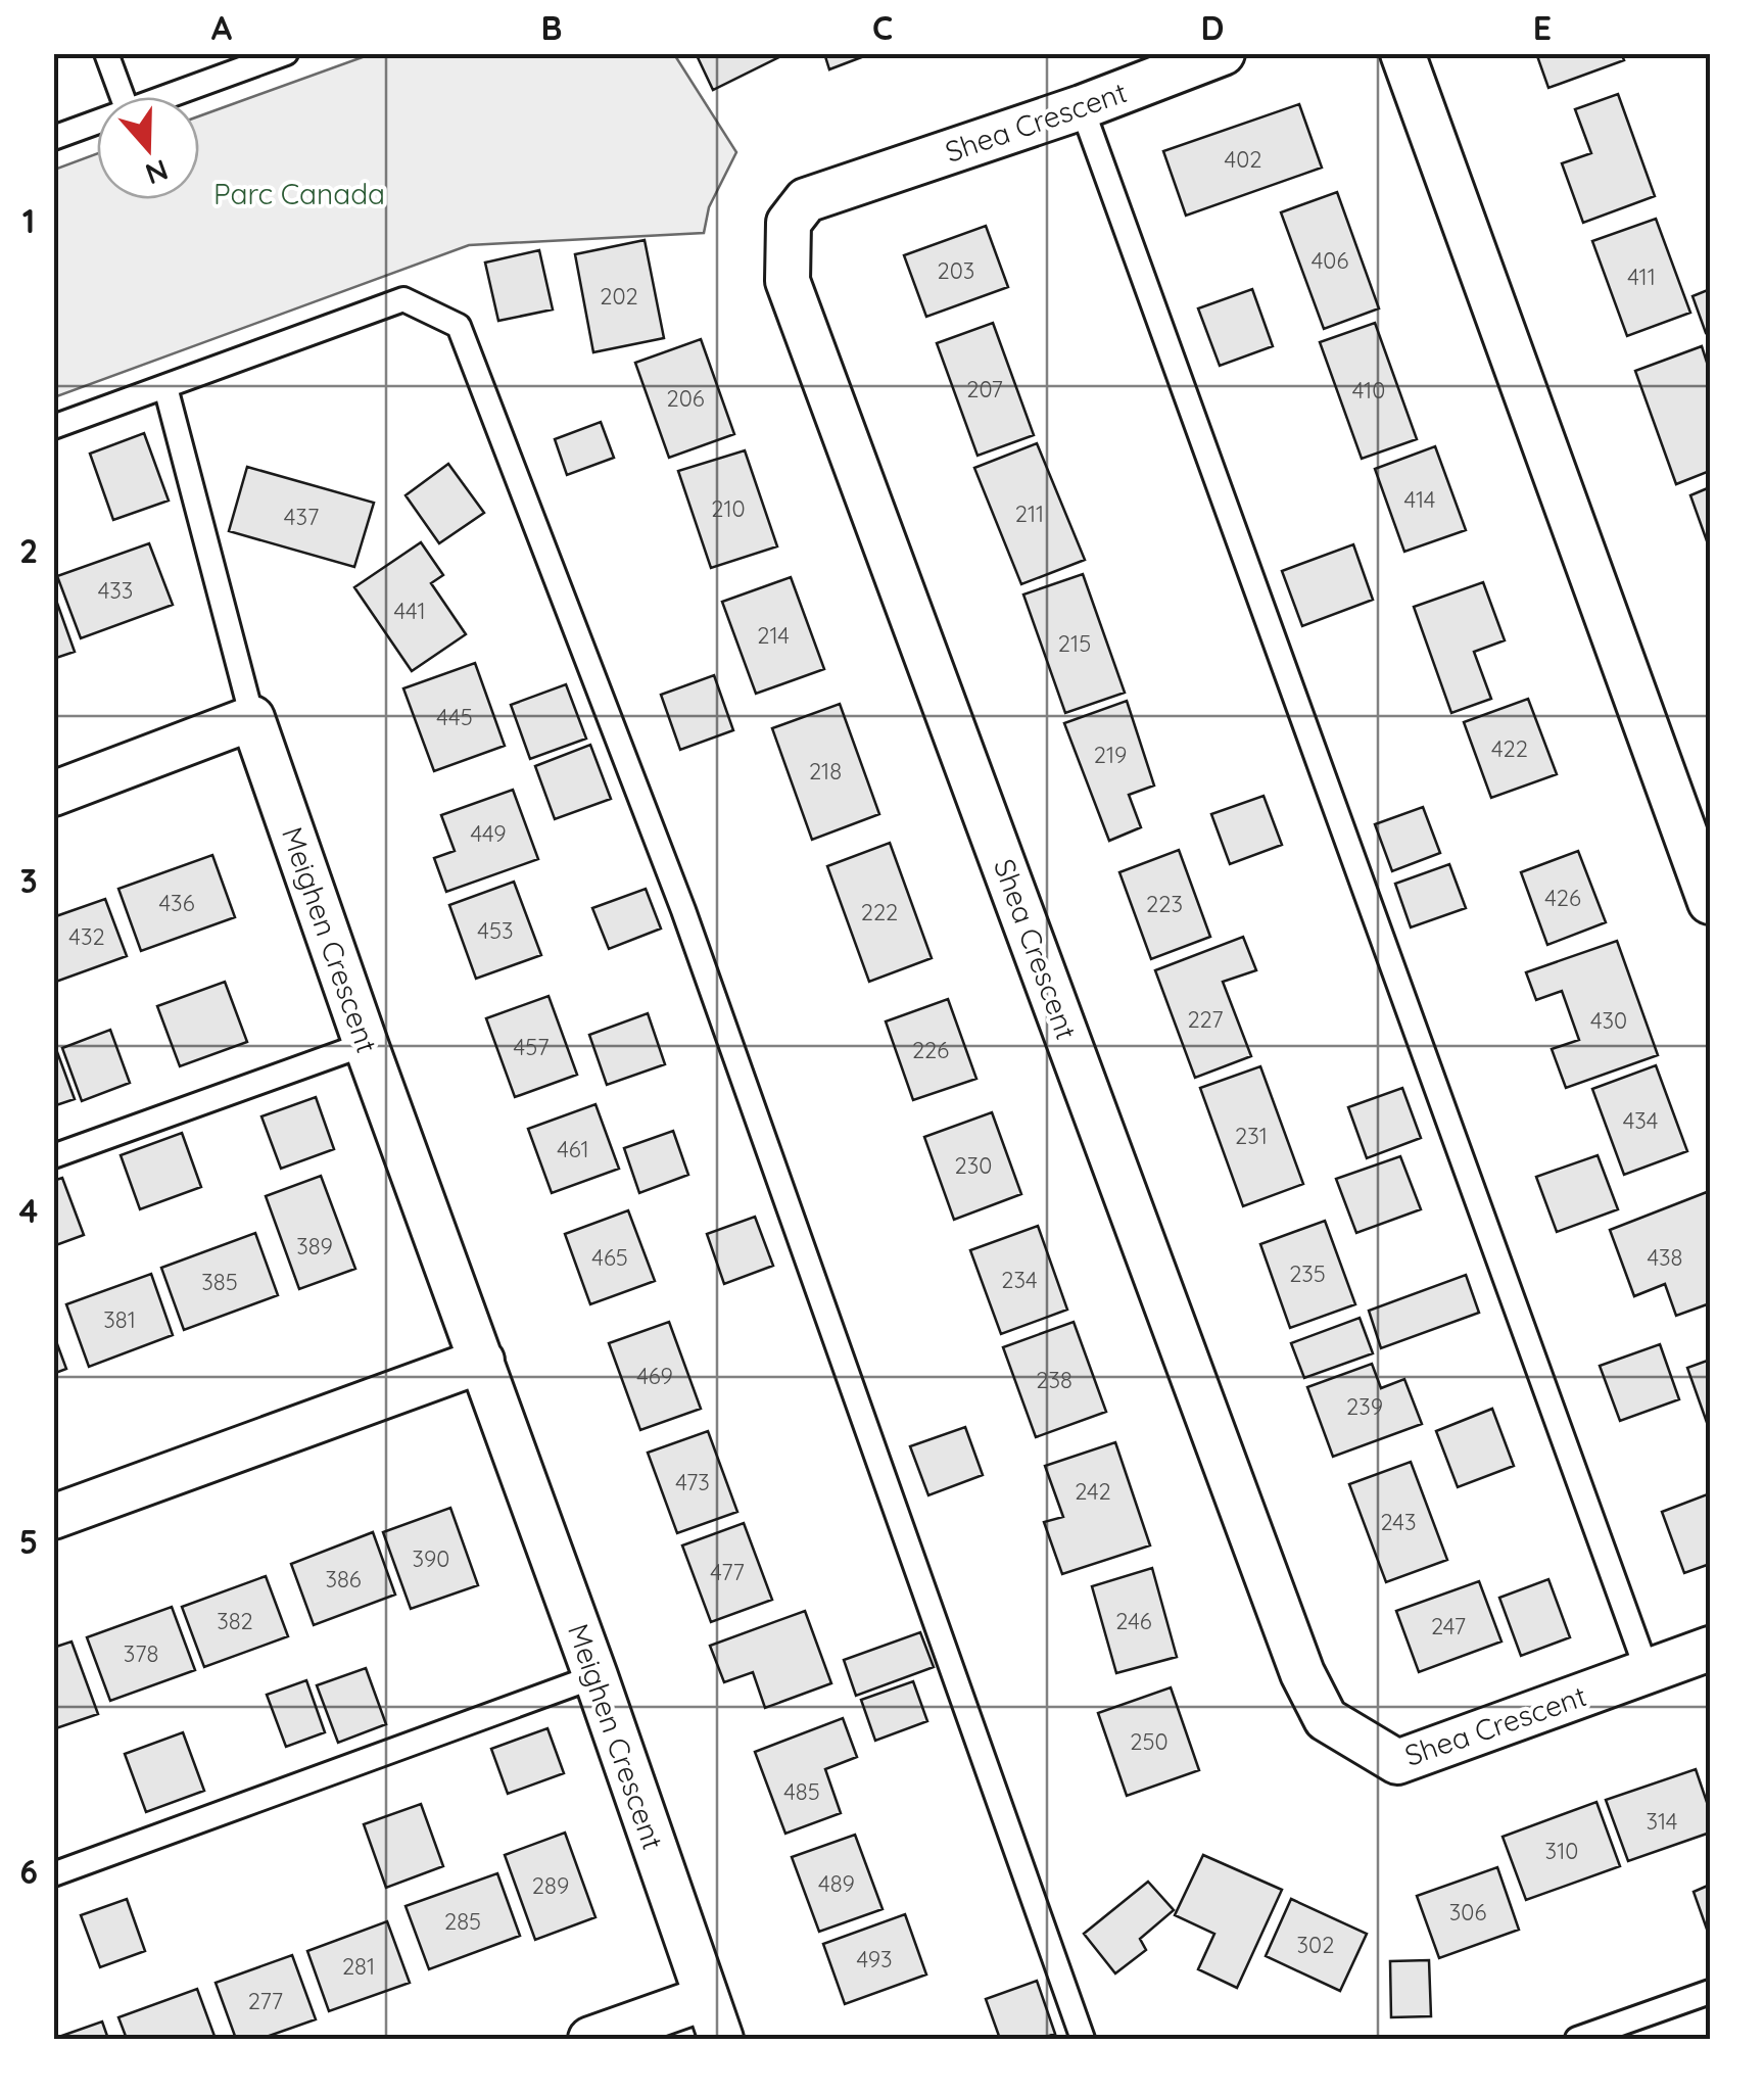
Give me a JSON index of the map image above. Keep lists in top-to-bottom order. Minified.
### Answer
{"streets":{"street":["Shea Crescent","Meighen Crescent"]},"parks":["Parc Canada"],"house_numbers":["402","406","203","411","202","207","410","206","414","210","211","437","433","441","214","215","445","422","219","218","449","426","436","223","222","453","432","227","430","457","226","434","231","461","230","389","465","438","235","234","385","381","469","238","239","473","242","243","390","477","386","382","246","247","378","250","485","314","310","489","289","306","285","302","493","281","277"],"north":"bottom","grid":{"columns":["A","B","C","D","E"],"rows":["1","2","3","4","5","6"]}}
